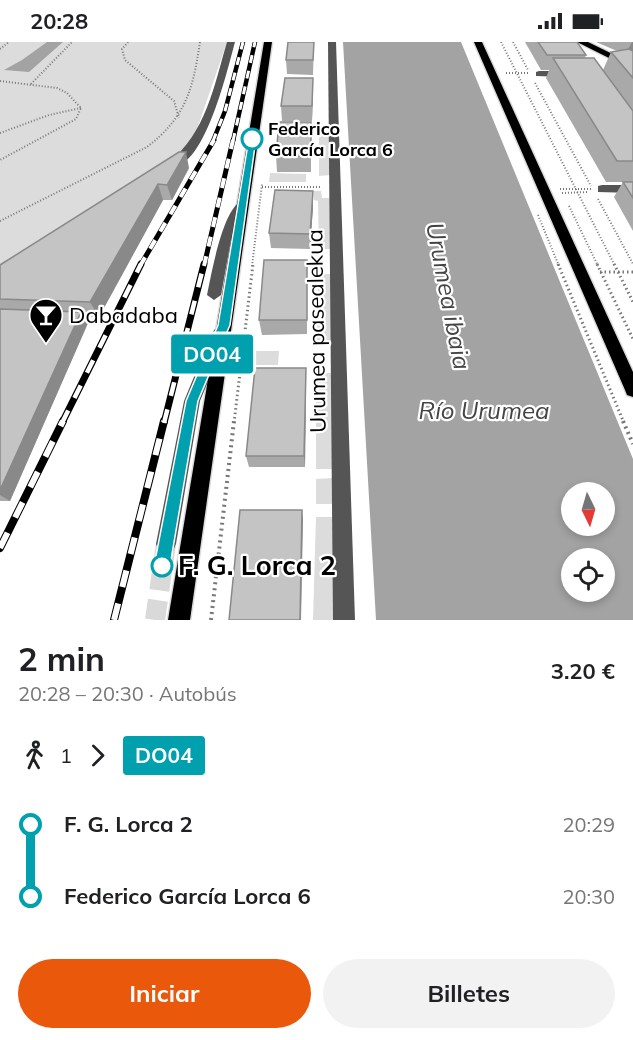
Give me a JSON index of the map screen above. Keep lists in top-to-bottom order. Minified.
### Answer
{"streets":{"street":["Urumea pasealekua"]},"water":["Urumea ibaia","Río Urumea"],"places":{"other":["Federico García Lorca 6","F. G. Lorca 2"],"bar":["Dabadaba"]},"lines":["bus line DO04"],"north":"bottom","page":{"status":"20:28","on_map":"DO04","heading":["2 min","20:28 – 20:30 · Autobús","3.20 €"],"legs":["1","DO04"],"list":[{"name":"F. G. Lorca 2","value":"20:29"},{"name":"Federico García Lorca 6","value":"20:30"}],"buttons":["Iniciar","Billetes"]}}
